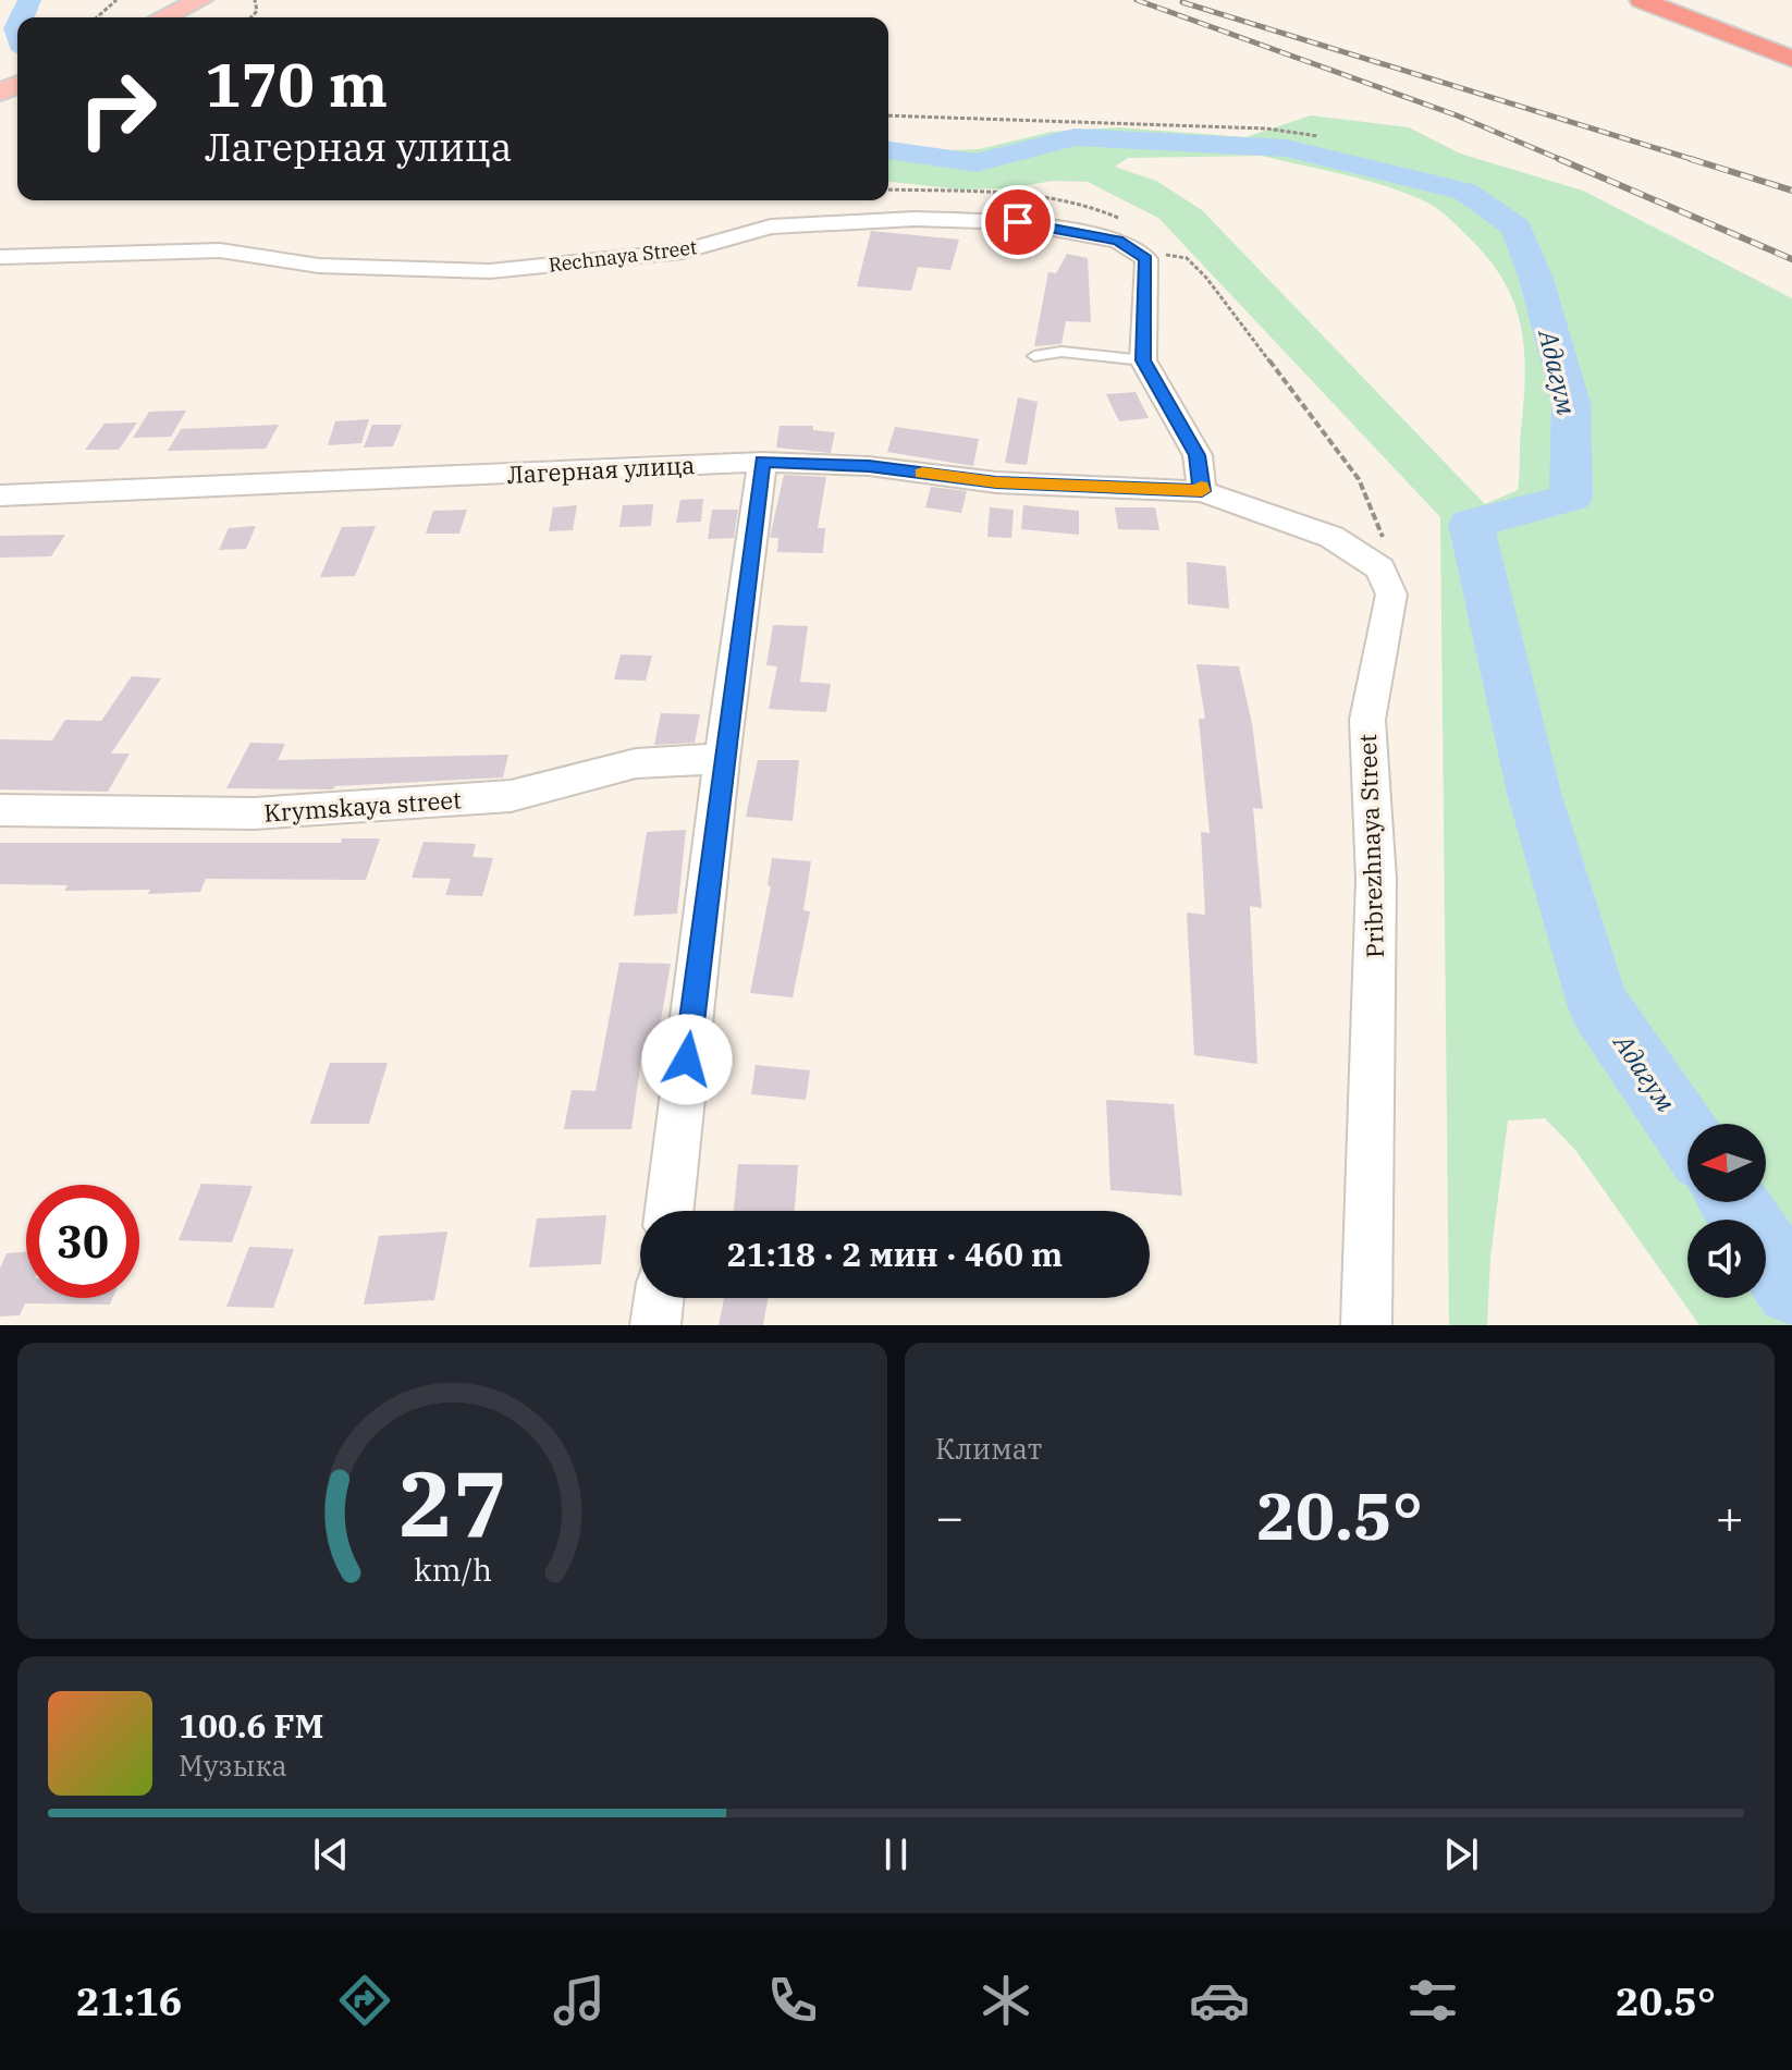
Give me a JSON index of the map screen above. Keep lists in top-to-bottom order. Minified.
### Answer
{"streets":{"street":["Rechnaya Street","Лагерная улица","Krymskaya street","Pribrezhnaya Street"]},"water":["Адагум"],"north":"left","page":{"turn":["170 m","Лагерная улица"],"limit":"30","trip":"21:18 · 2 мин · 460 m","tile":"Климат","heat":["−","20.5°","+"],"song":["100.6 FM","Музыка"],"tabs":["21:16","20.5°"],"gauge":["27","km/h"]}}
